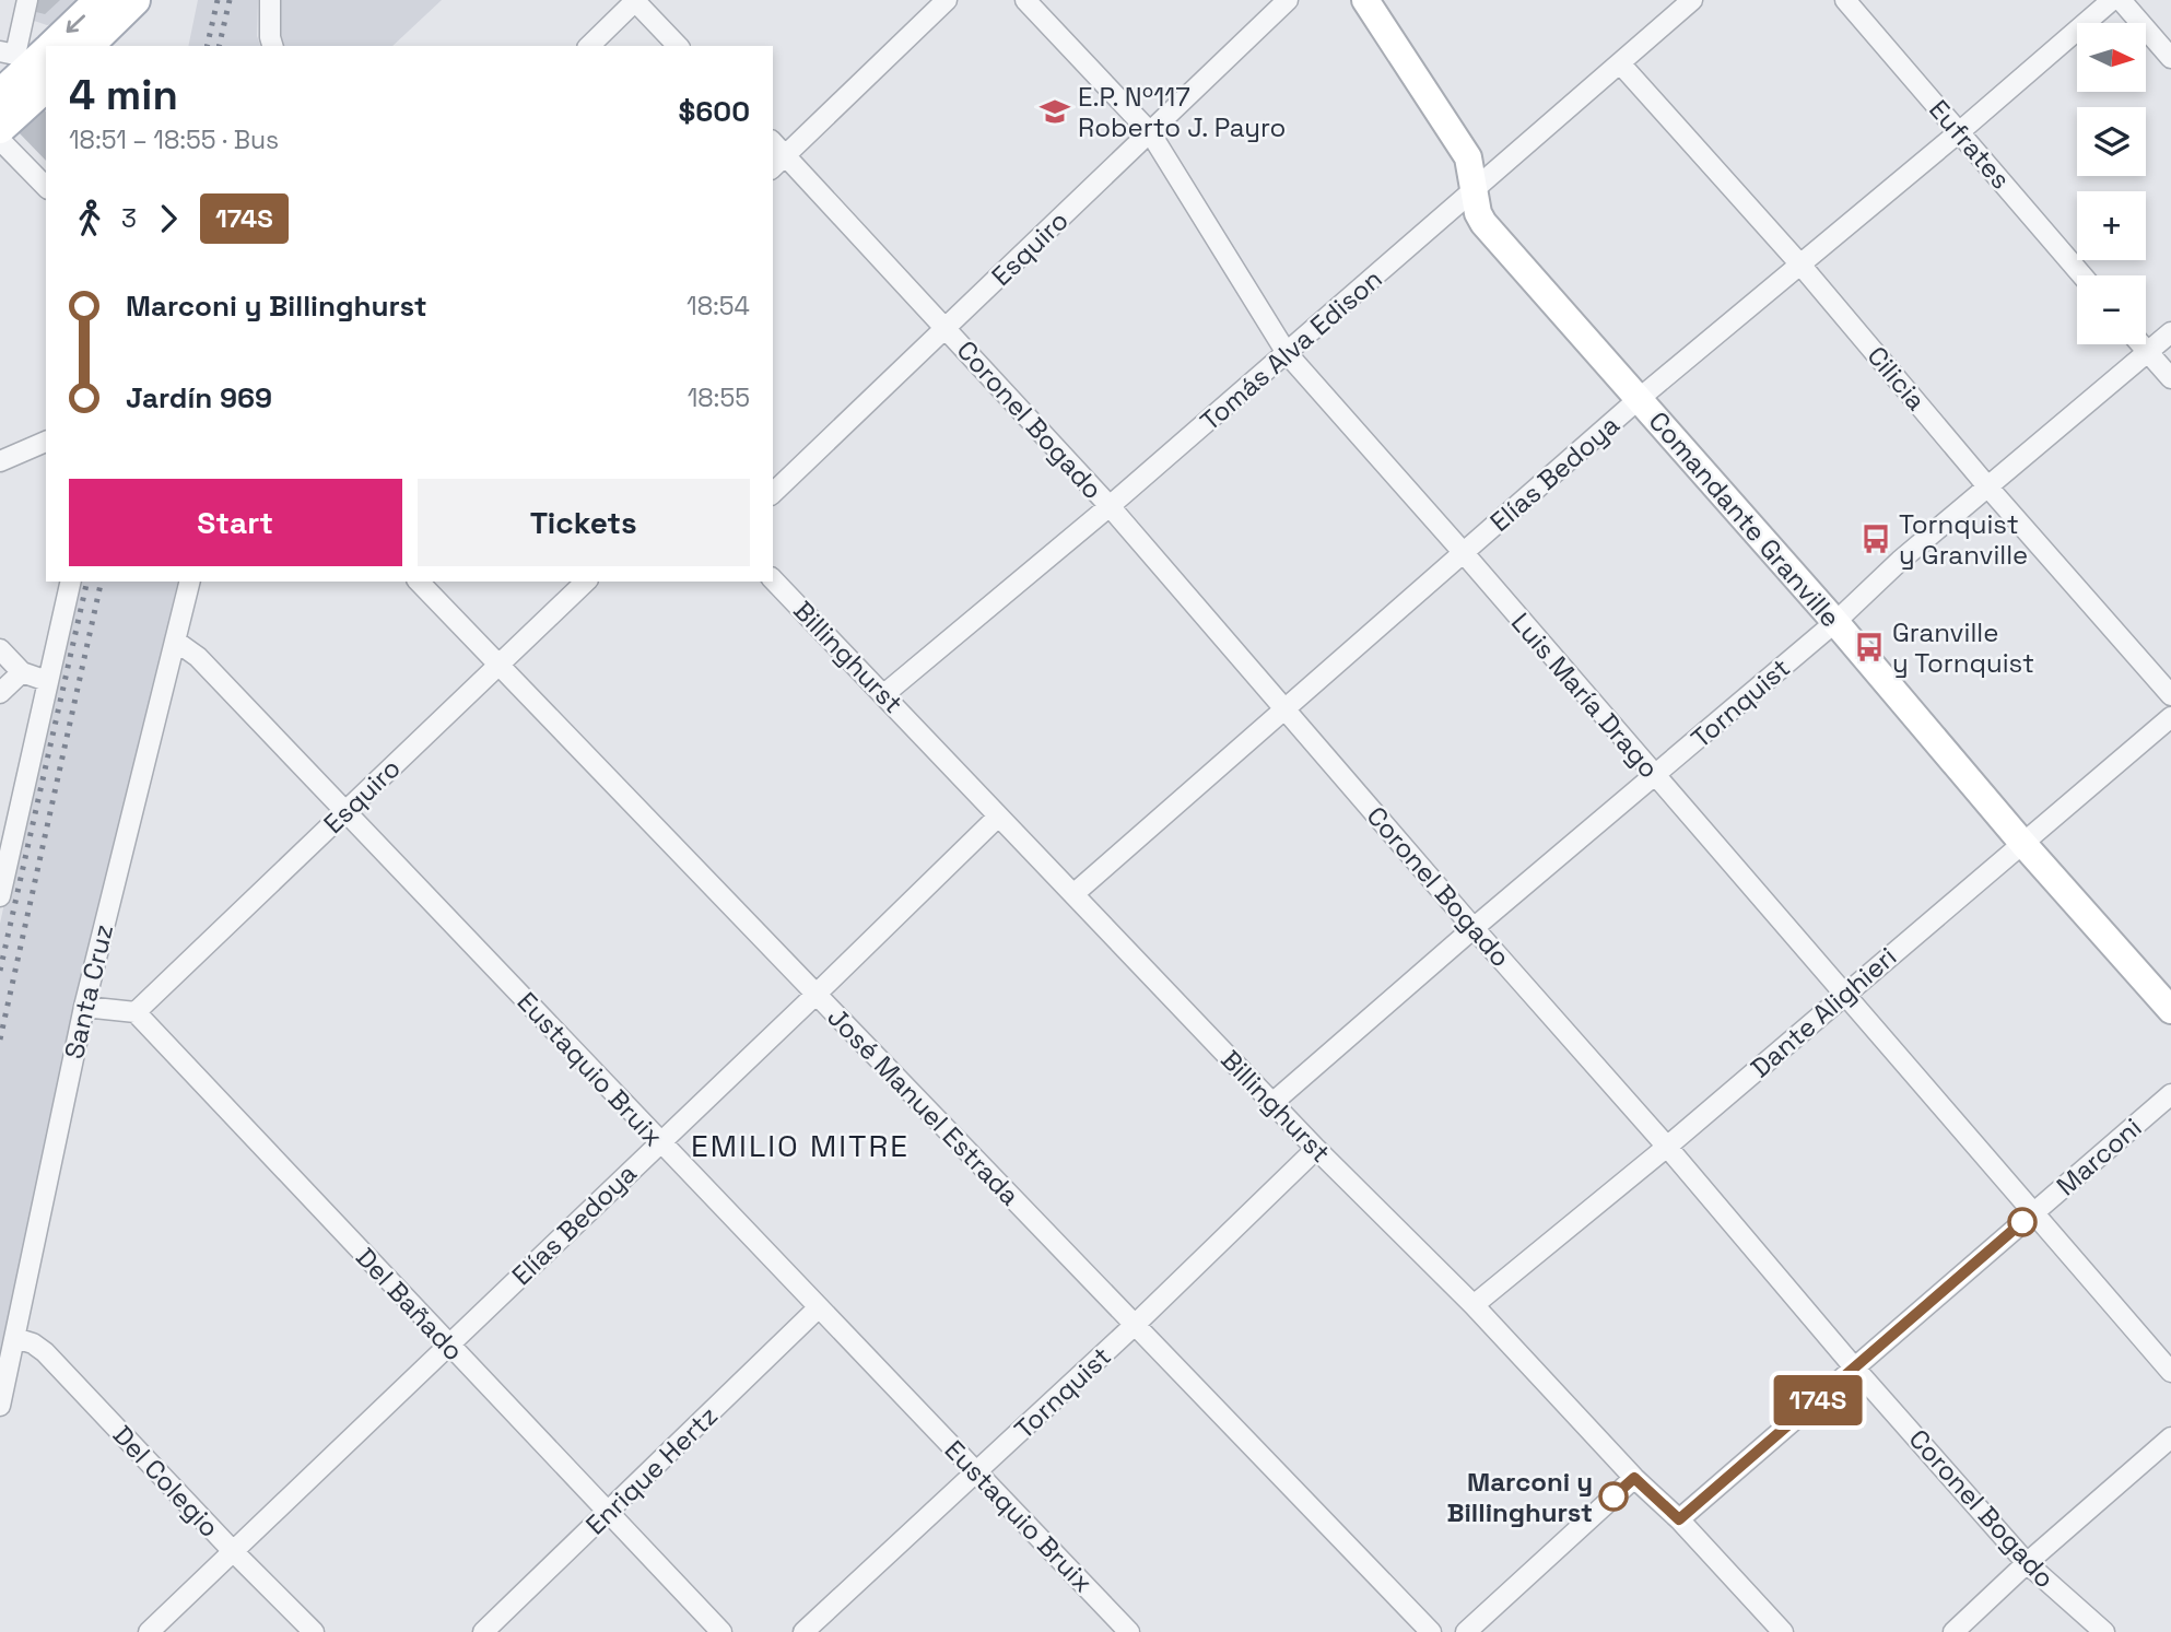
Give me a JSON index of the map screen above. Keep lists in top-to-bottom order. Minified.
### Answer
{"streets":{"street":["Eufrates","Esquiro","Tomás Alva Edison","Cilicia","Coronel Bogado","Elías Bedoya","Comandante Granville","Billinghurst","Luis María Drago","Tornquist","Santa Cruz","Dante Alighieri","Eustaquio Bruix","José Manuel Estrada","Marconi","Del Bañado","Enrique Hertz","Del Colegio"]},"crossings":[["Eufrates","Elías Bedoya"],["Esquiro","Coronel Bogado"],["Esquiro","Luis María Drago"],["Esquiro","Eustaquio Bruix"],["Esquiro","José Manuel Estrada"],["Esquiro","Del Bañado"],["Tomás Alva Edison","Cilicia"],["Tomás Alva Edison","Coronel Bogado"],["Tomás Alva Edison","Comandante Granville"],["Tomás Alva Edison","Billinghurst"],["Tomás Alva Edison","Luis María Drago"],["Cilicia","Elías Bedoya"],["Cilicia","Tornquist"],["Coronel Bogado","Elías Bedoya"],["Coronel Bogado","Tornquist"],["Coronel Bogado","Dante Alighieri"],["Coronel Bogado","Marconi"],["Elías Bedoya","Comandante Granville"],["Elías Bedoya","Billinghurst"],["Elías Bedoya","Luis María Drago"],["Elías Bedoya","Eustaquio Bruix"],["Elías Bedoya","José Manuel Estrada"],["Elías Bedoya","Del Bañado"],["Elías Bedoya","Del Colegio"],["Comandante Granville","Tornquist"],["Comandante Granville","Dante Alighieri"],["Billinghurst","Tornquist"],["Billinghurst","Dante Alighieri"],["Billinghurst","Marconi"],["Luis María Drago","Tornquist"],["Luis María Drago","Dante Alighieri"],["Luis María Drago","Marconi"],["Tornquist","Eustaquio Bruix"],["Tornquist","José Manuel Estrada"],["Santa Cruz","Eustaquio Bruix"],["Santa Cruz","Del Colegio"],["Eustaquio Bruix","Enrique Hertz"],["Del Bañado","Enrique Hertz"]],"districts":["EMILIO MITRE"],"places":{"school or university":["E.P. Nº117 Roberto J. Payro"],"bus stop":["Tornquist y Granville","Granville y Tornquist"],"other":["Marconi y Billinghurst"]},"lines":["bus line 174S"],"north":"right","page":{"on_map":"174S","map_buttons":["+","−"],"heading":["4 min","18:51 – 18:55 · Bus","$600"],"legs":["3","174S"],"list":[{"name":"Marconi y Billinghurst","value":"18:54"},{"name":"Jardín 969","value":"18:55"}],"buttons":["Start","Tickets"]}}
